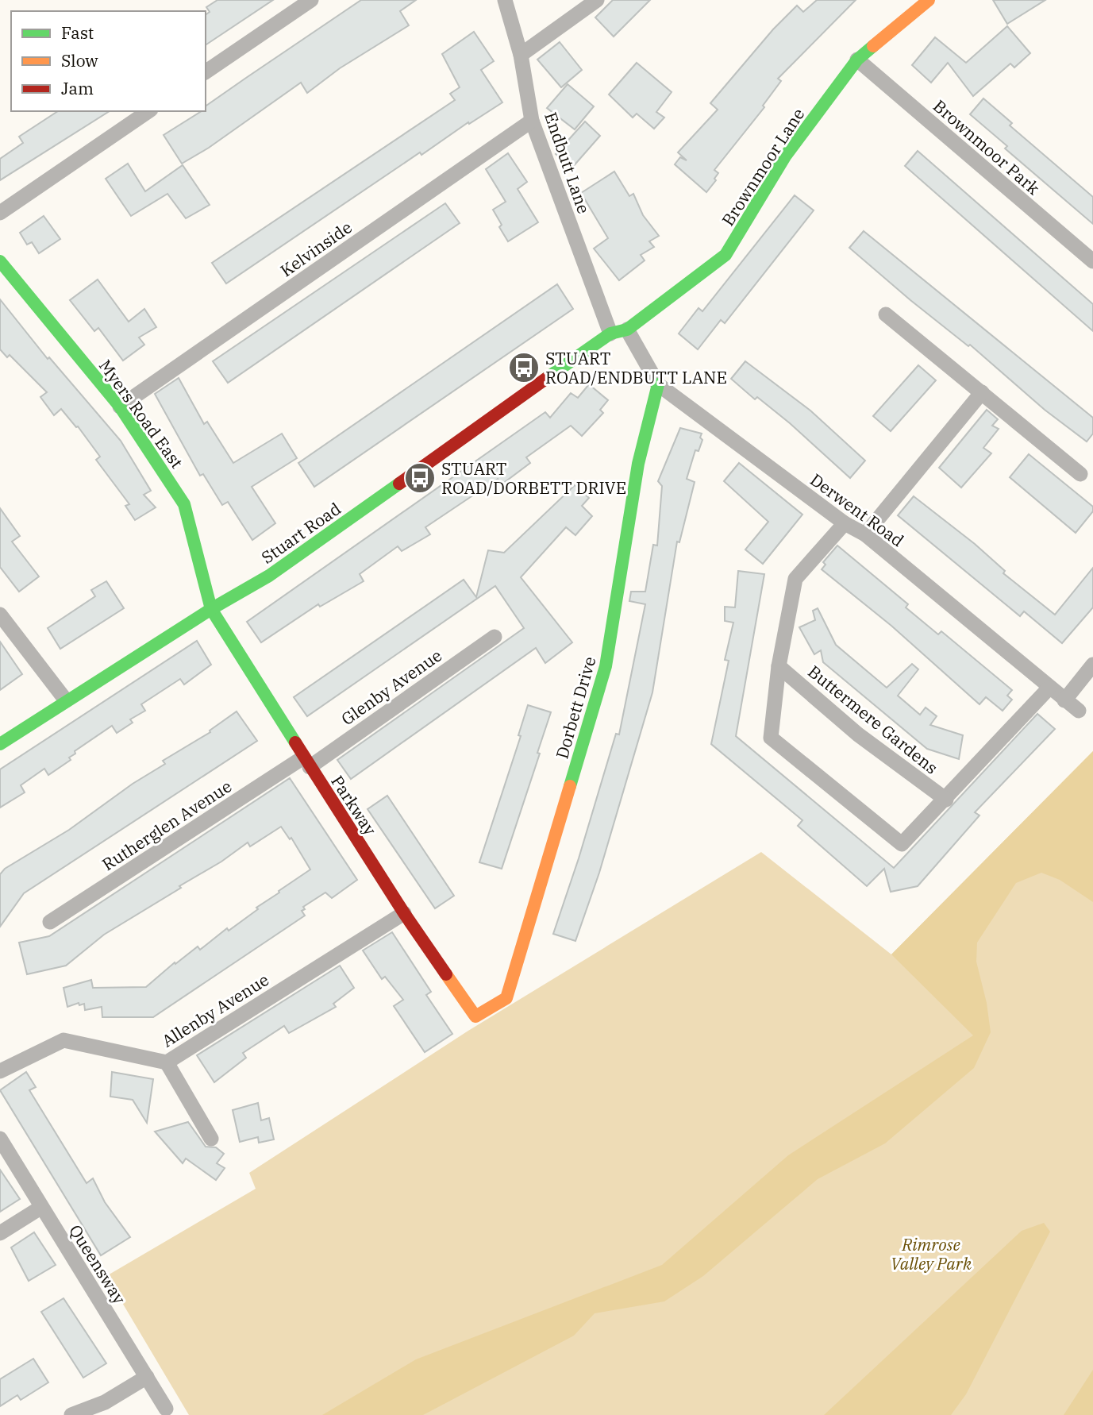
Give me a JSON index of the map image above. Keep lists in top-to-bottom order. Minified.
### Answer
{"streets":{"street":["Brownmoor Park","Endbutt Lane","Brownmoor Lane","Kelvinside","Myers Road East","Derwent Road","Stuart Road","Glenby Avenue","Dorbett Drive","Buttermere Gardens","Parkway","Rutherglen Avenue","Allenby Avenue","Queensway"]},"crossings":[["Brownmoor Park","Brownmoor Lane"],["Endbutt Lane","Brownmoor Lane"],["Endbutt Lane","Kelvinside"],["Endbutt Lane","Stuart Road"],["Brownmoor Lane","Derwent Road"],["Brownmoor Lane","Stuart Road"],["Kelvinside","Myers Road East"],["Myers Road East","Stuart Road"],["Myers Road East","Parkway"],["Derwent Road","Dorbett Drive"],["Stuart Road","Parkway"],["Glenby Avenue","Parkway"],["Glenby Avenue","Rutherglen Avenue"],["Dorbett Drive","Parkway"],["Parkway","Rutherglen Avenue"],["Parkway","Allenby Avenue"]],"parks":["Rimrose Valley Park"],"places":{"bus stop":["STUART ROAD/ENDBUTT LANE","STUART ROAD/DORBETT DRIVE"]},"legend":["Fast","Slow","Jam"]}
